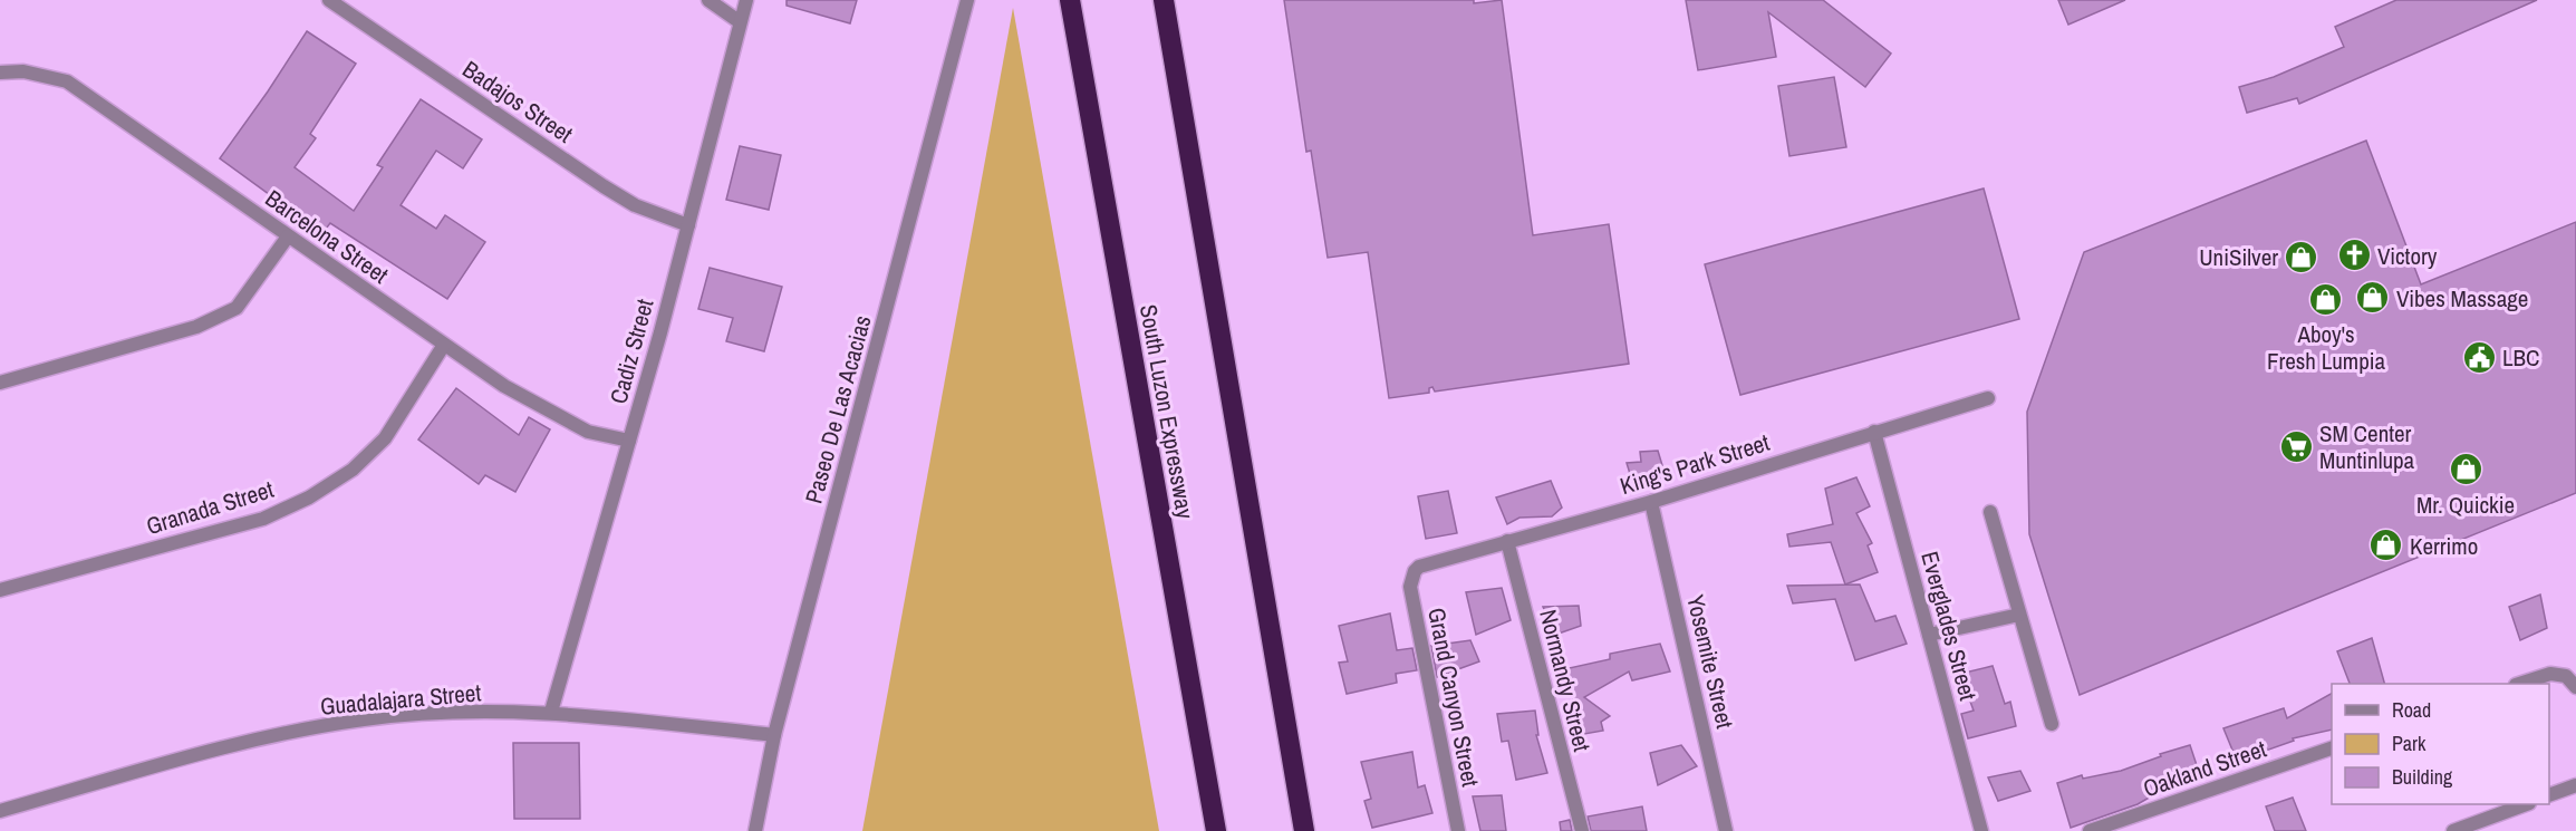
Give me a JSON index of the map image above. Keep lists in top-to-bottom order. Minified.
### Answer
{"streets":{"highway":["South Luzon Expressway"],"street":["Badajos Street","Barcelona Street","Cadiz Street","Paseo De Las Acacias","King's Park Street","Granada Street","Everglades Street","Yosemite Street","Normandy Street","Grand Canyon Street","Guadalajara Street","Oakland Street"]},"crossings":[["Badajos Street","Cadiz Street"],["Barcelona Street","Cadiz Street"],["Barcelona Street","Granada Street"],["Cadiz Street","Guadalajara Street"],["Paseo De Las Acacias","Guadalajara Street"],["King's Park Street","Everglades Street"],["King's Park Street","Yosemite Street"],["King's Park Street","Normandy Street"],["King's Park Street","Grand Canyon Street"]],"places":{"church":["Victory"],"shop":["UniSilver","Vibes Massage","Aboy's Fresh Lumpia","Mr. Quickie","Kerrimo"],"public building":["LBC"],"supermarket":["SM Center Muntinlupa"]},"legend":["Road","Park","Building"]}
